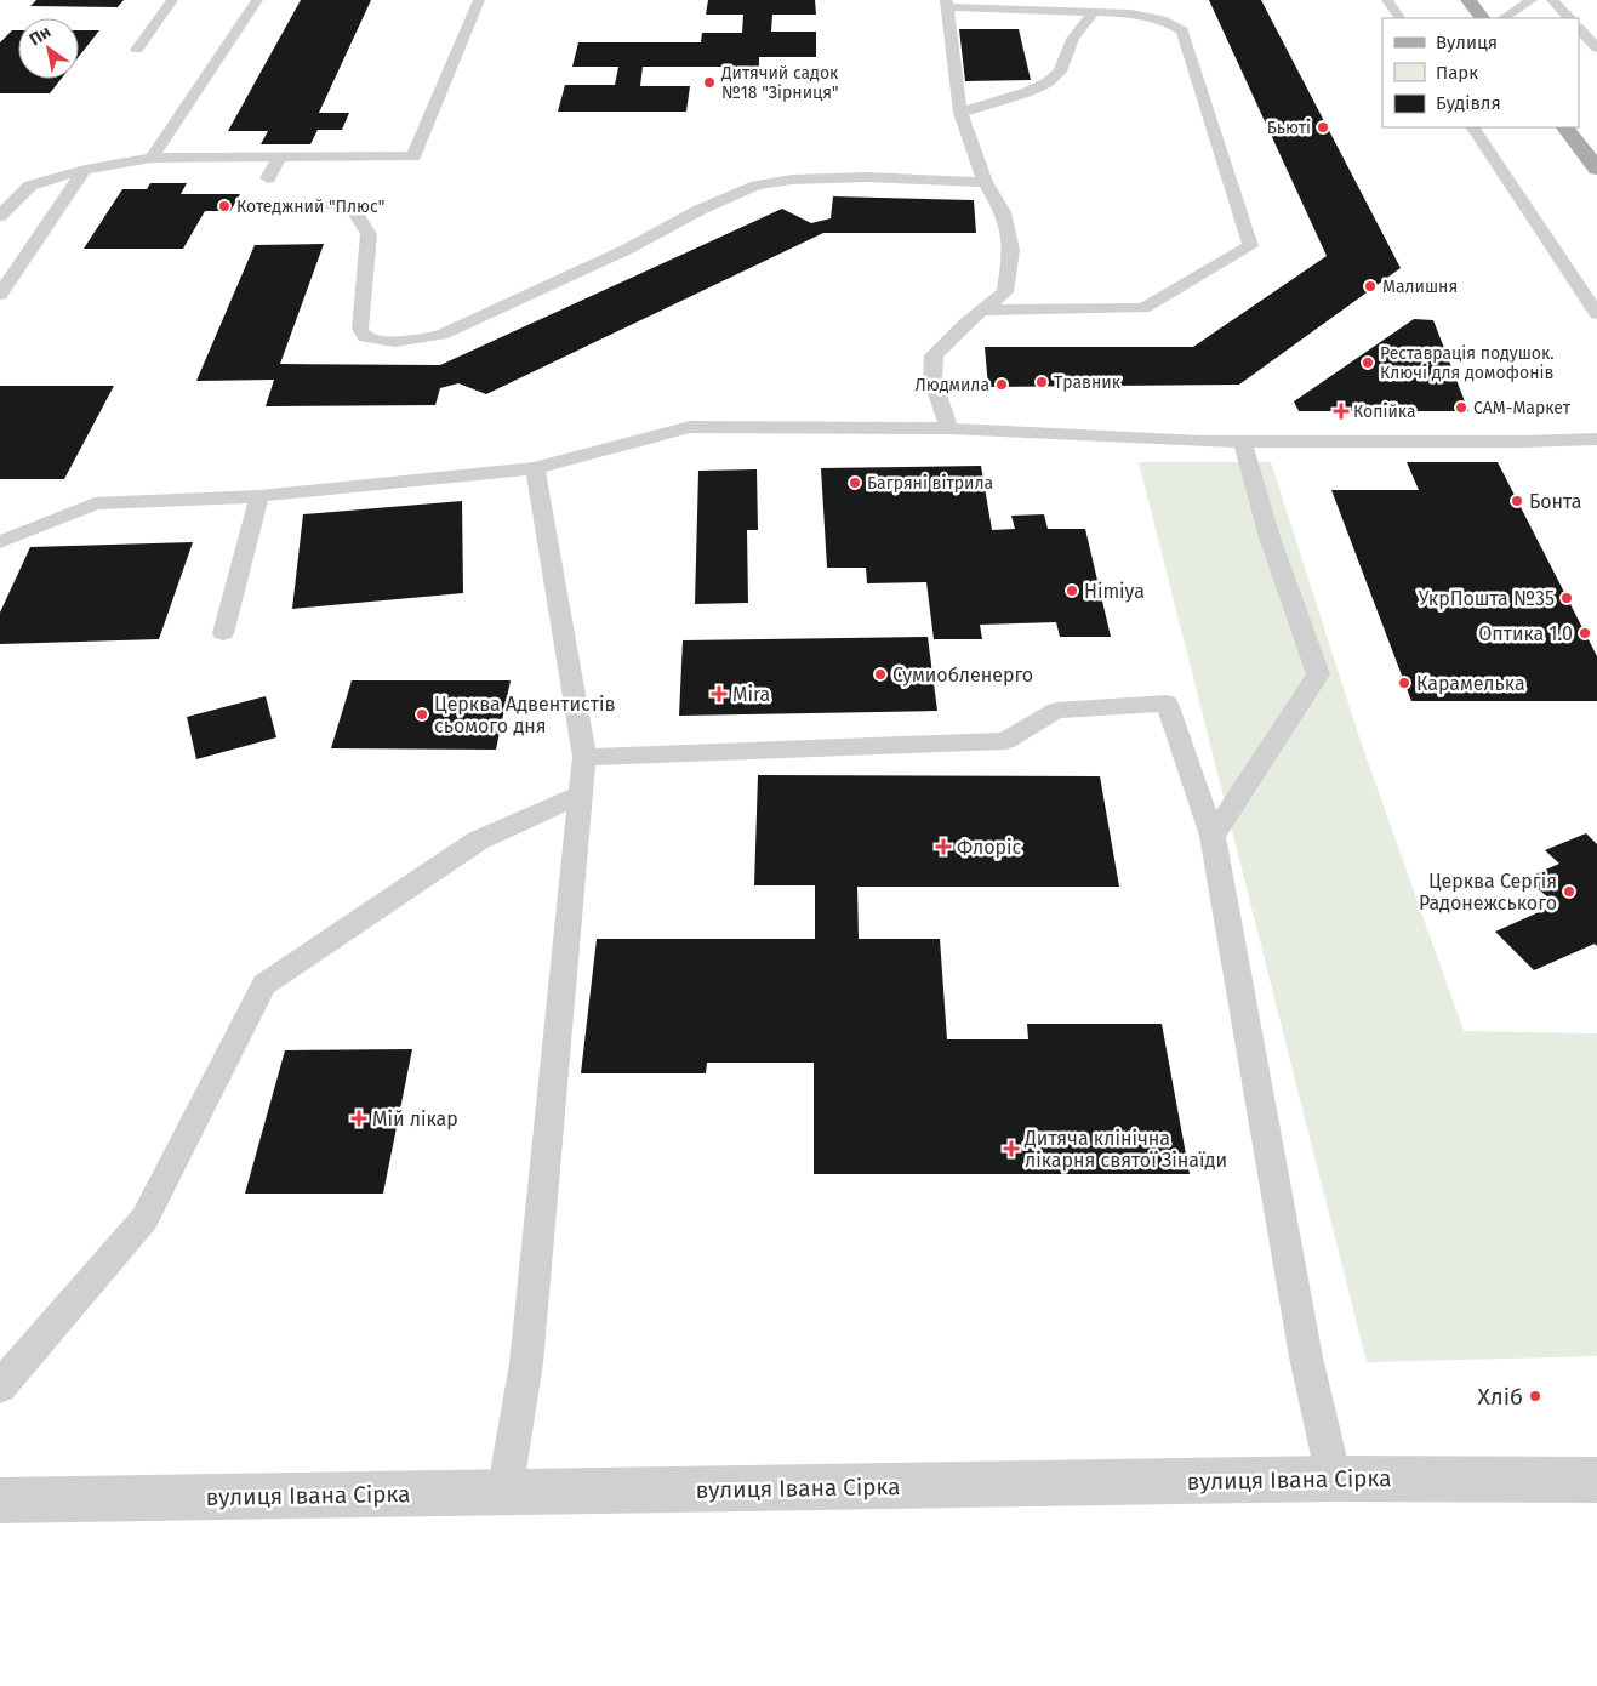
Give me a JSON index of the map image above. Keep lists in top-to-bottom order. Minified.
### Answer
{"streets":{"street":["вулиця Івана Сірка"]},"places":{"other":["Дитячий садок №18 \"Зірниця\"","Бьюті","Котеджний \"Плюс\"","Малишня","Реставрація подушок. Ключі для домофонів","Травник","Людмила","САМ-Маркет","Багряні вітрила","Бонта","Himiya","УкрПошта №35","Оптика 1.0","Сумиобленерго","Карамелька","Церква Адвентистів сьомого дня","Церква Сергія Радонежського","Хліб"],"health":["Копійка","Mira","Флоріс","Мій лікар","Дитяча клінічна лікарня святої Зінаїди"]},"legend":["Вулиця","Парк","Будівля"],"north":"top left"}
